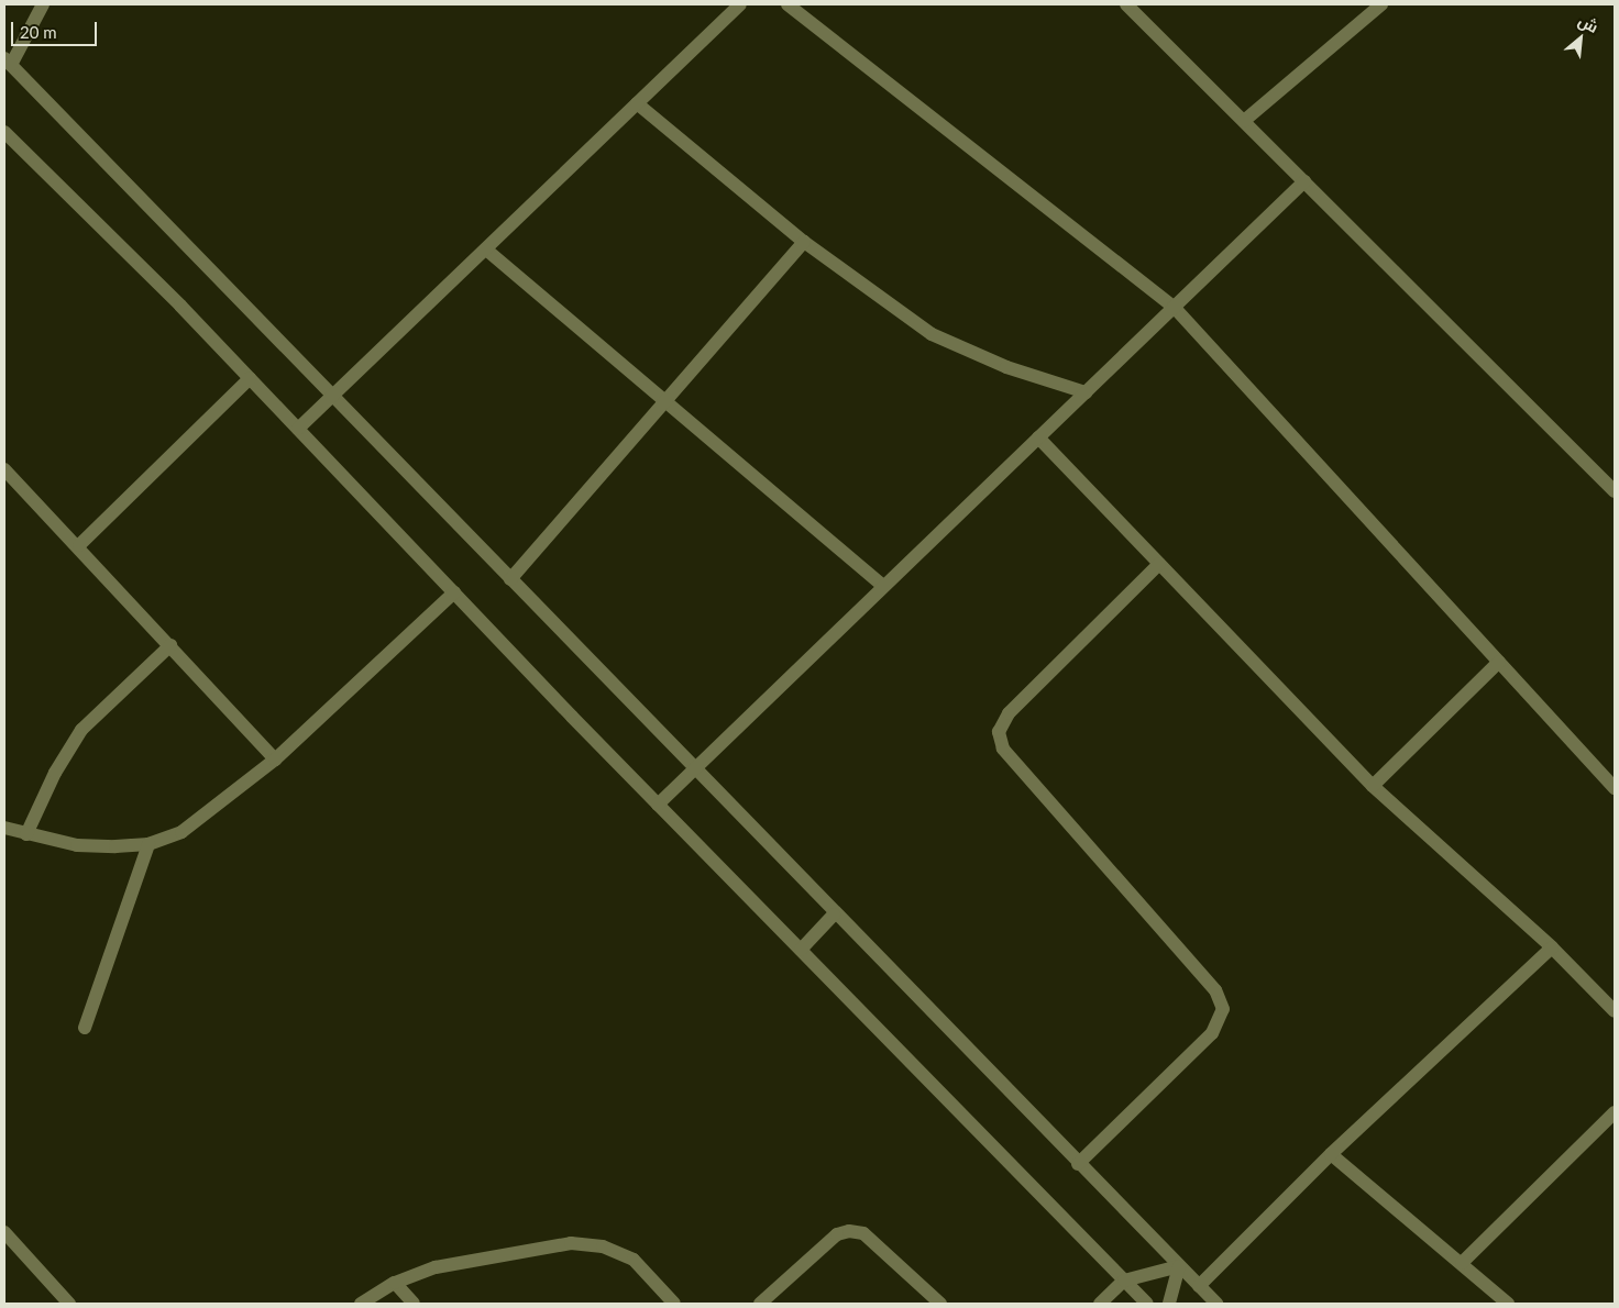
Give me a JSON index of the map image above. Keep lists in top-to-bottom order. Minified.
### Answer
{"scale_bar":"20 m","north":"top right"}
